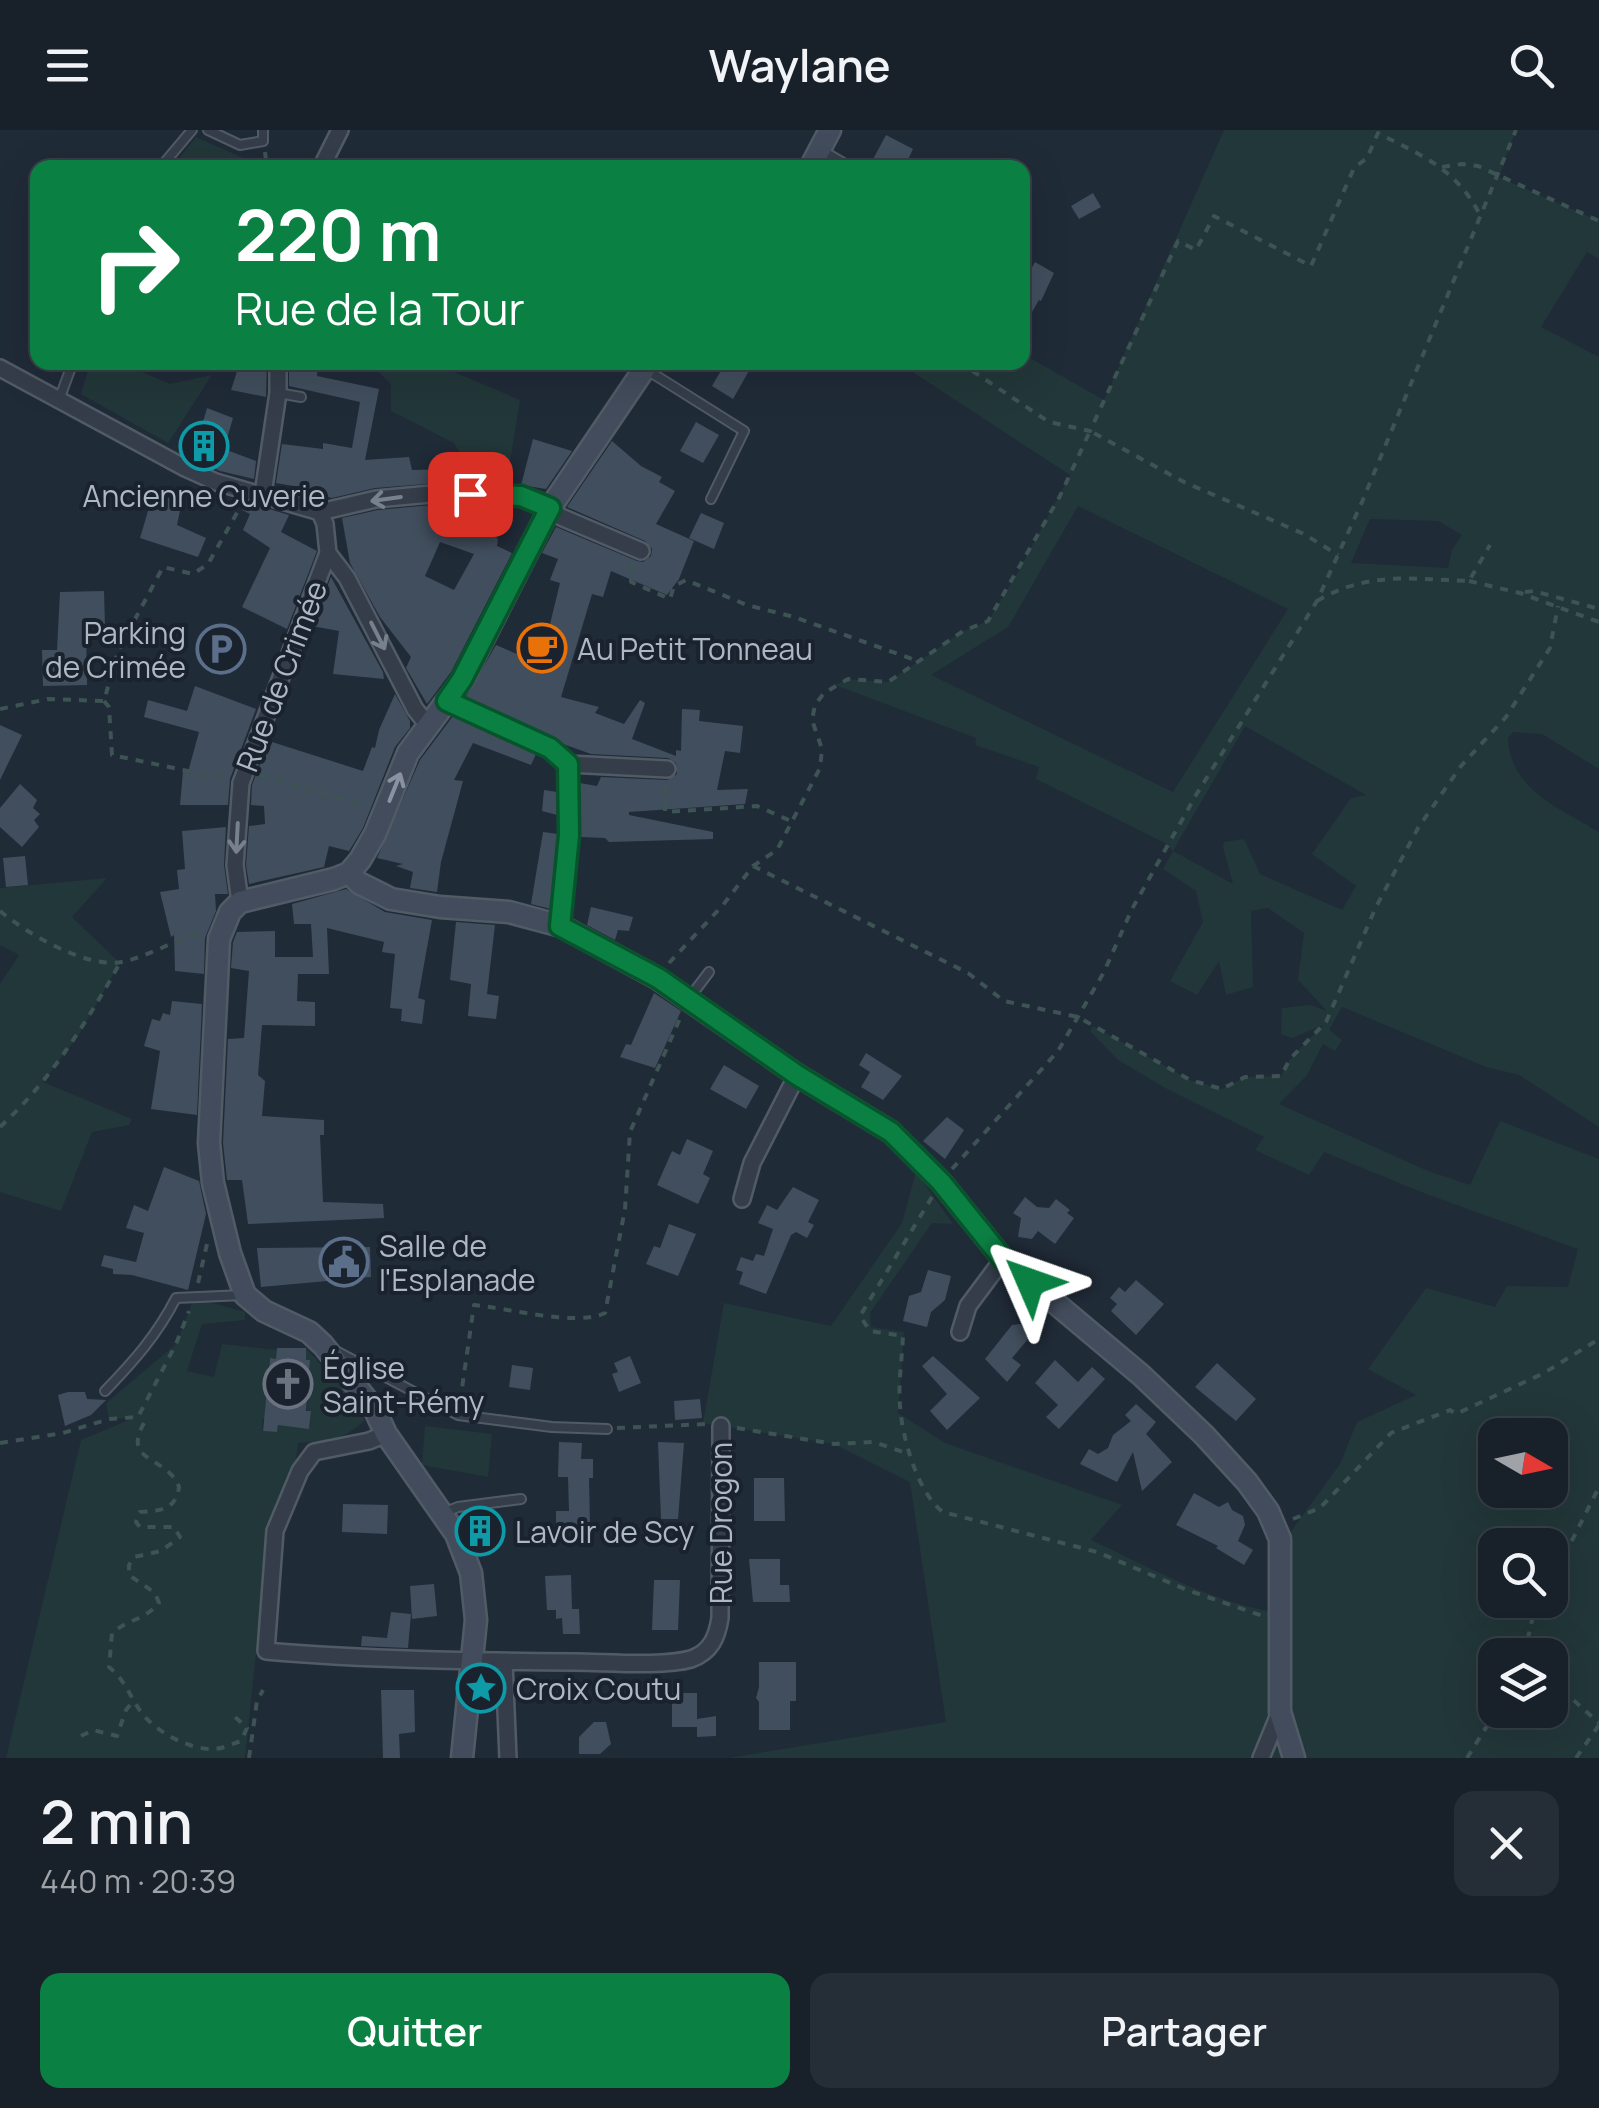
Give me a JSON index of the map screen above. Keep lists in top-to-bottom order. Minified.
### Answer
{"streets":{"street":["Rue de Crimée","Rue Drogon"]},"places":{"building":["Ancienne Cuverie","Lavoir de Scy"],"cafe":["Au Petit Tonneau"],"parking":["Parking de Crimée"],"public building":["Salle de l'Esplanade"],"church":["Église Saint-Rémy"],"place":["Croix Coutu"]},"north":"right","page":{"header":"Waylane","turn":["220 m","Rue de la Tour"],"heading":["2 min","440 m · 20:39"],"buttons":["Quitter","Partager"]}}
